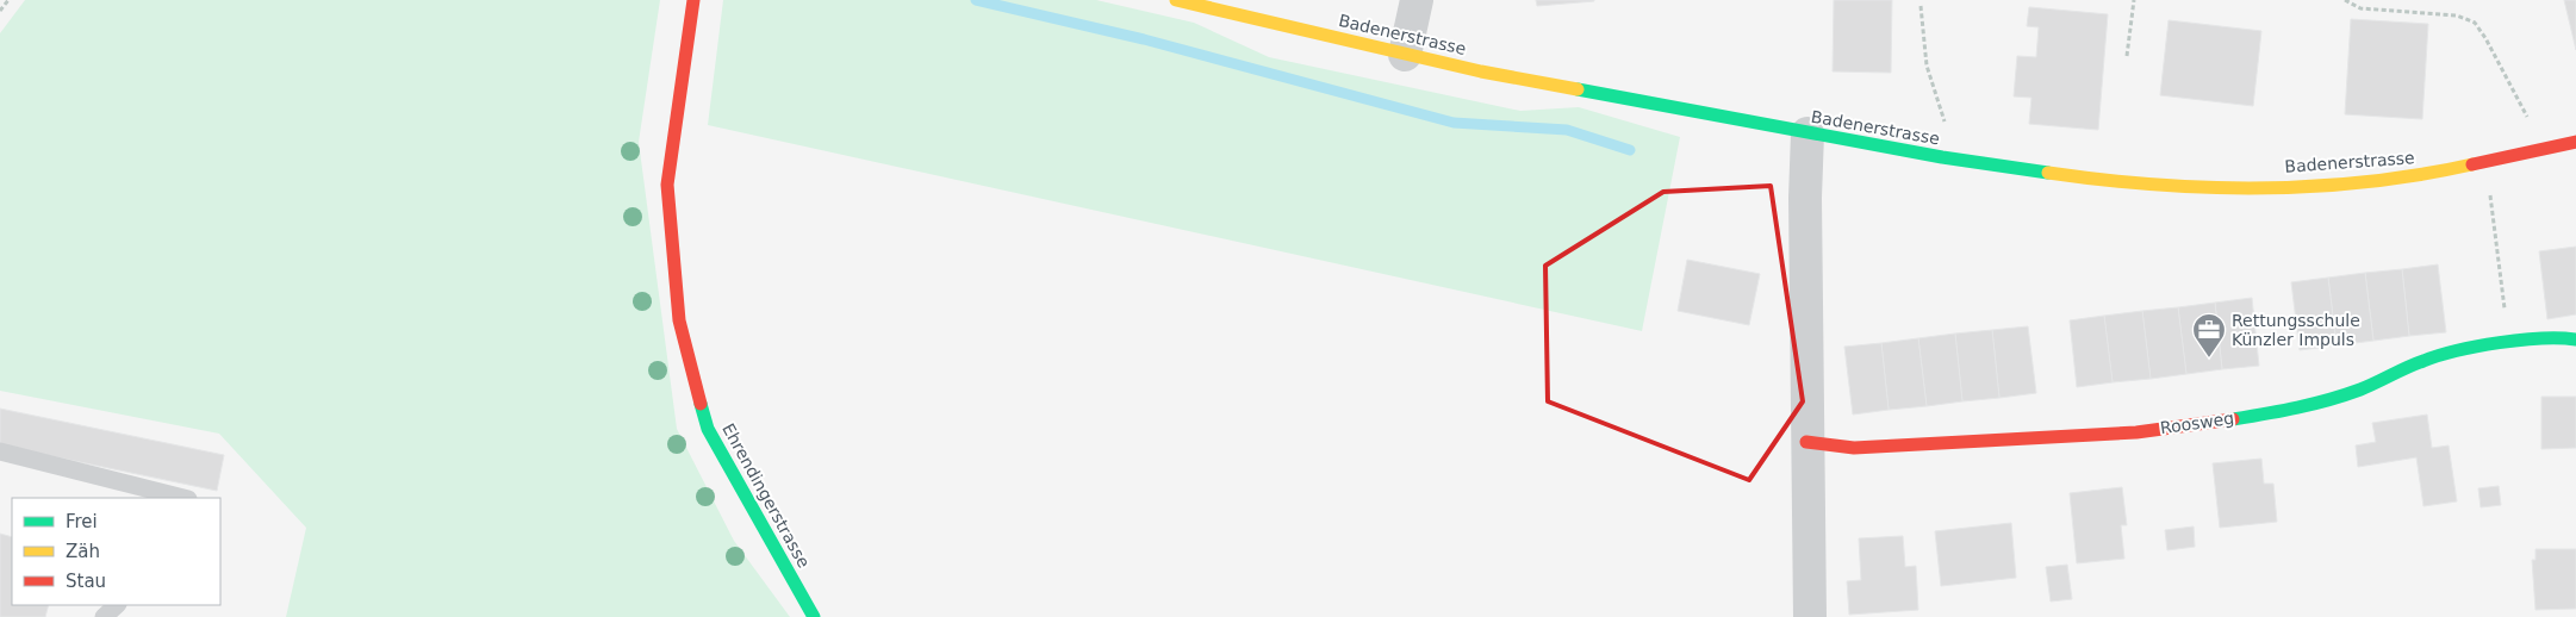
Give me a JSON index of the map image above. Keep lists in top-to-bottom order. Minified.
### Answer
{"streets":{"street":["Badenerstrasse","Roosweg","Ehrendingerstrasse"]},"places":{"office":["Rettungsschule Künzler Impuls"]},"legend":["Frei","Zäh","Stau"]}
